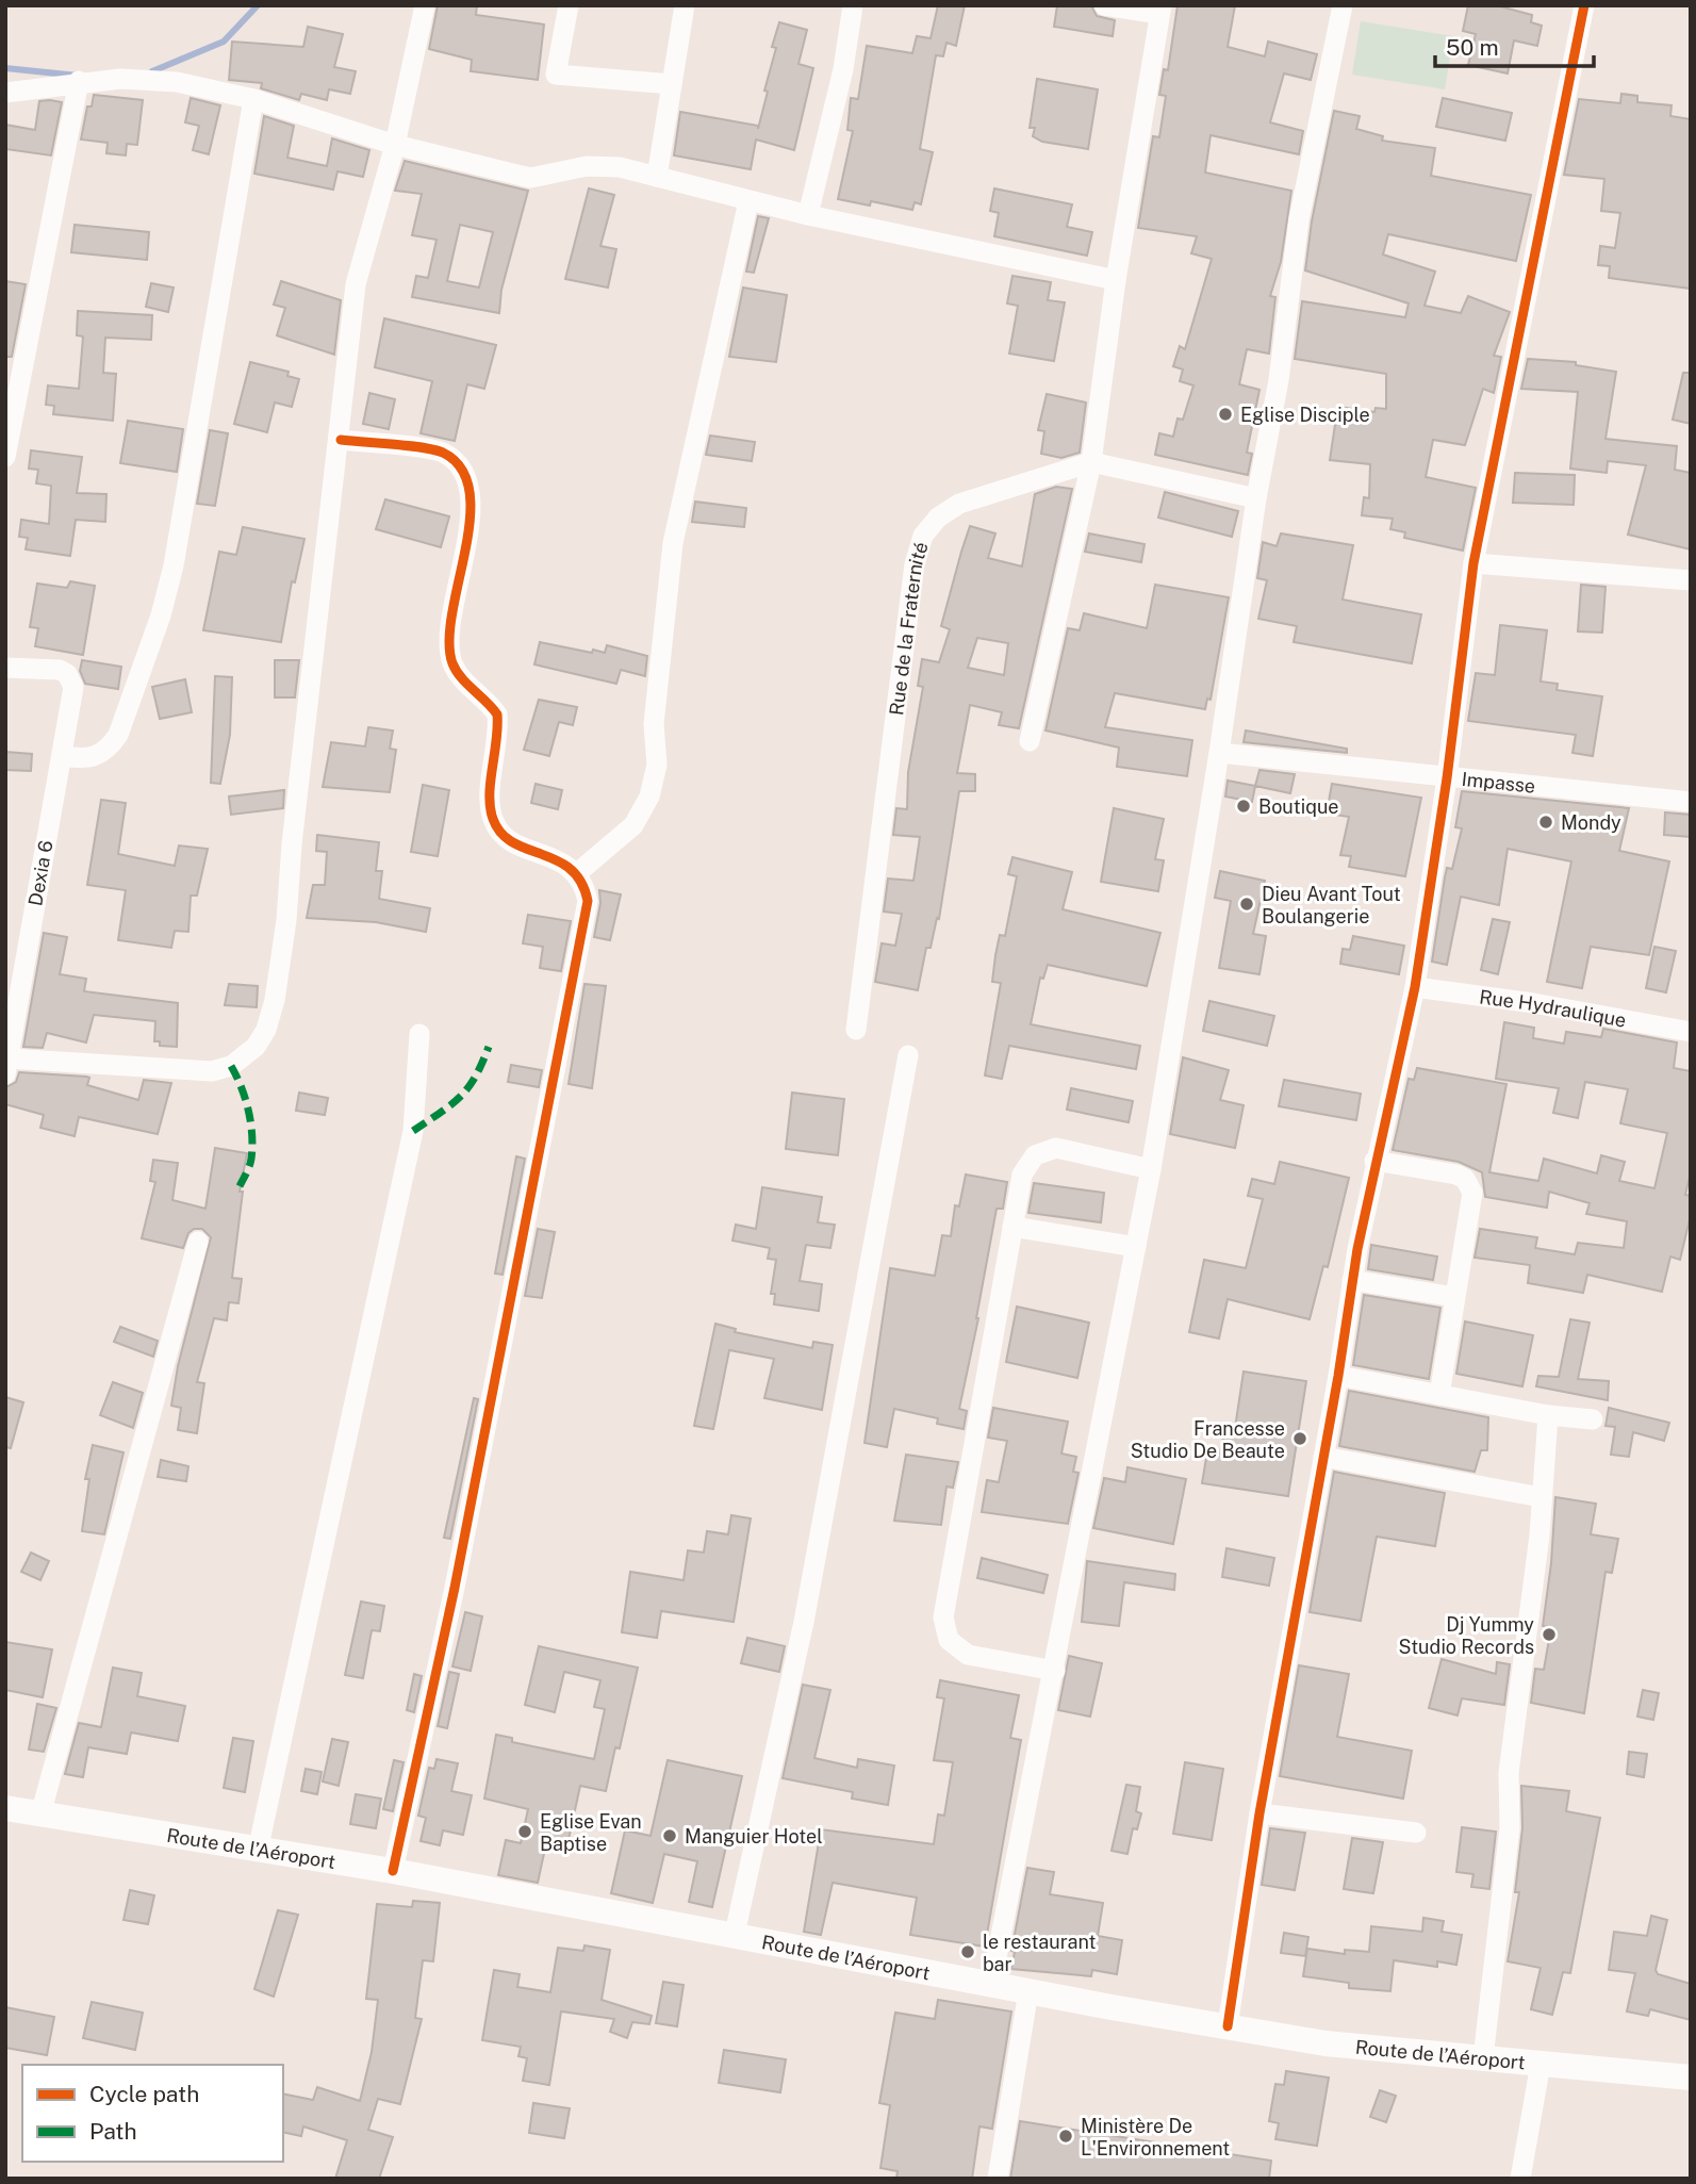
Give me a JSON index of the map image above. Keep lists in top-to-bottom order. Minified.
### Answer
{"streets":{"main road":["Route de l’Aéroport"],"street":["Rue de la Fraternité","Impasse","Dexia 6","Rue Hydraulique"]},"places":["Eglise Disciple","Boutique","Mondy","Dieu Avant Tout Boulangerie","Francesse Studio De Beaute","Dj Yummy Studio Records","Eglise Evan Baptise","Manguier Hotel","le restaurant bar","Ministère De L'Environnement"],"legend":["Cycle path","Path"],"scale_bar":"50 m"}
